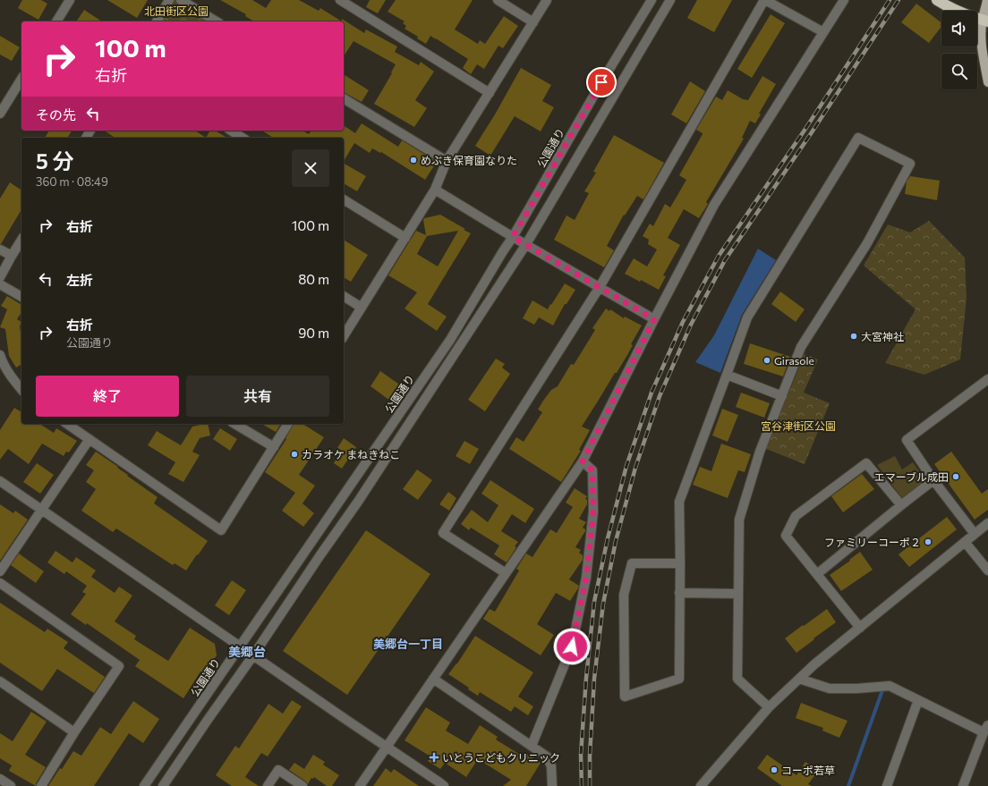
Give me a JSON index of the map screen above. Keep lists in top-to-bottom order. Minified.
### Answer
{"streets":{"street":["公園通り"]},"districts":["美郷台一丁目","美郷台"],"parks":["北田街区公園","宮谷津街区公園"],"places":{"other":["めぶき保育園なりた","大宮神社","Girasole","カラオケ まねきねこ","エマーブル成田","ファミリーコーポ２","コーポ若草"],"health":["いとうこどもクリニック"]},"page":{"turn":["100 m","右折"],"then":"その先","heading":["5 分","360 m · 08:49"],"list":[{"name":"右折","value":"100 m"},{"name":"左折","value":"80 m"},{"name":"右折","note":"公園通り","value":"90 m"}],"buttons":["終了","共有"]}}
